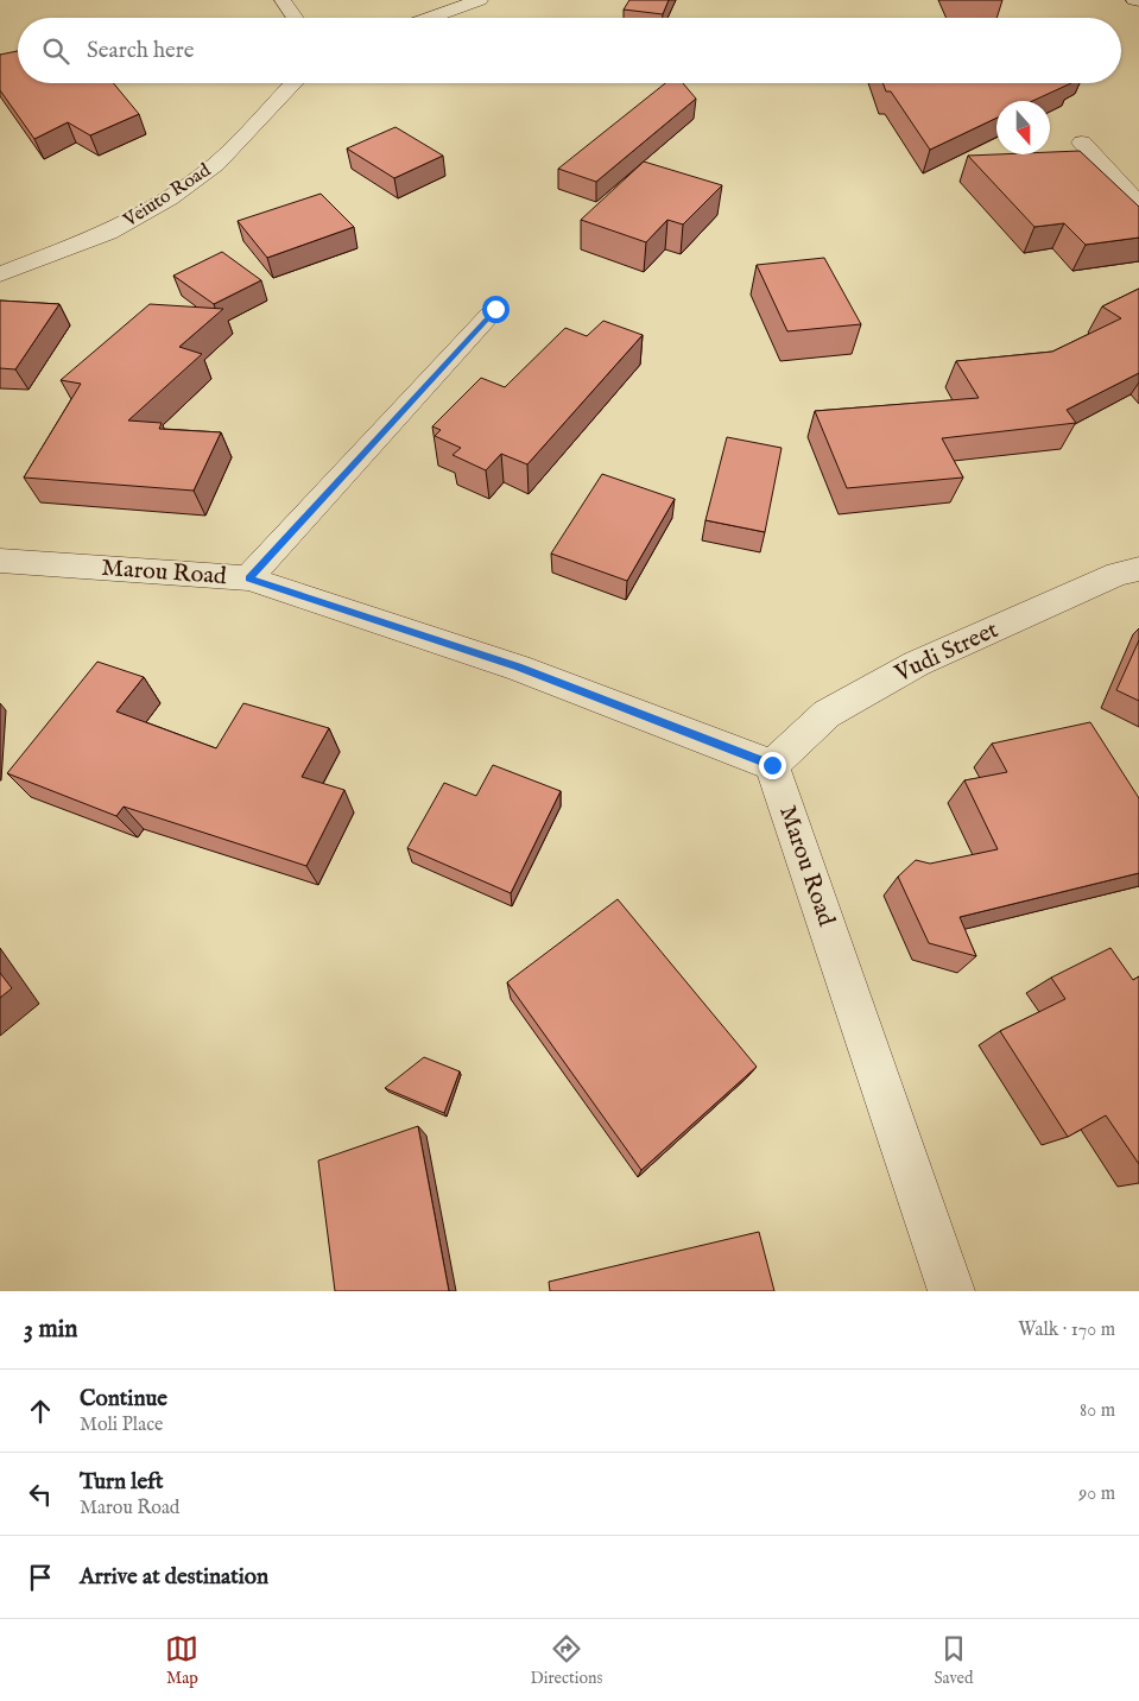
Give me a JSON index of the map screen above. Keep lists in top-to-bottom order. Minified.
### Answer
{"streets":{"street":["Veiuto Road","Marou Road","Vudi Street"]},"crossings":[["Marou Road","Vudi Street"]],"north":"bottom","page":{"search":"Search here","heading":["3 min","Walk · 170 m"],"list":[["Continue","Moli Place","80 m"],["Turn left","Marou Road","90 m"],"Arrive at destination"],"nav":["Map","Directions","Saved"]}}
